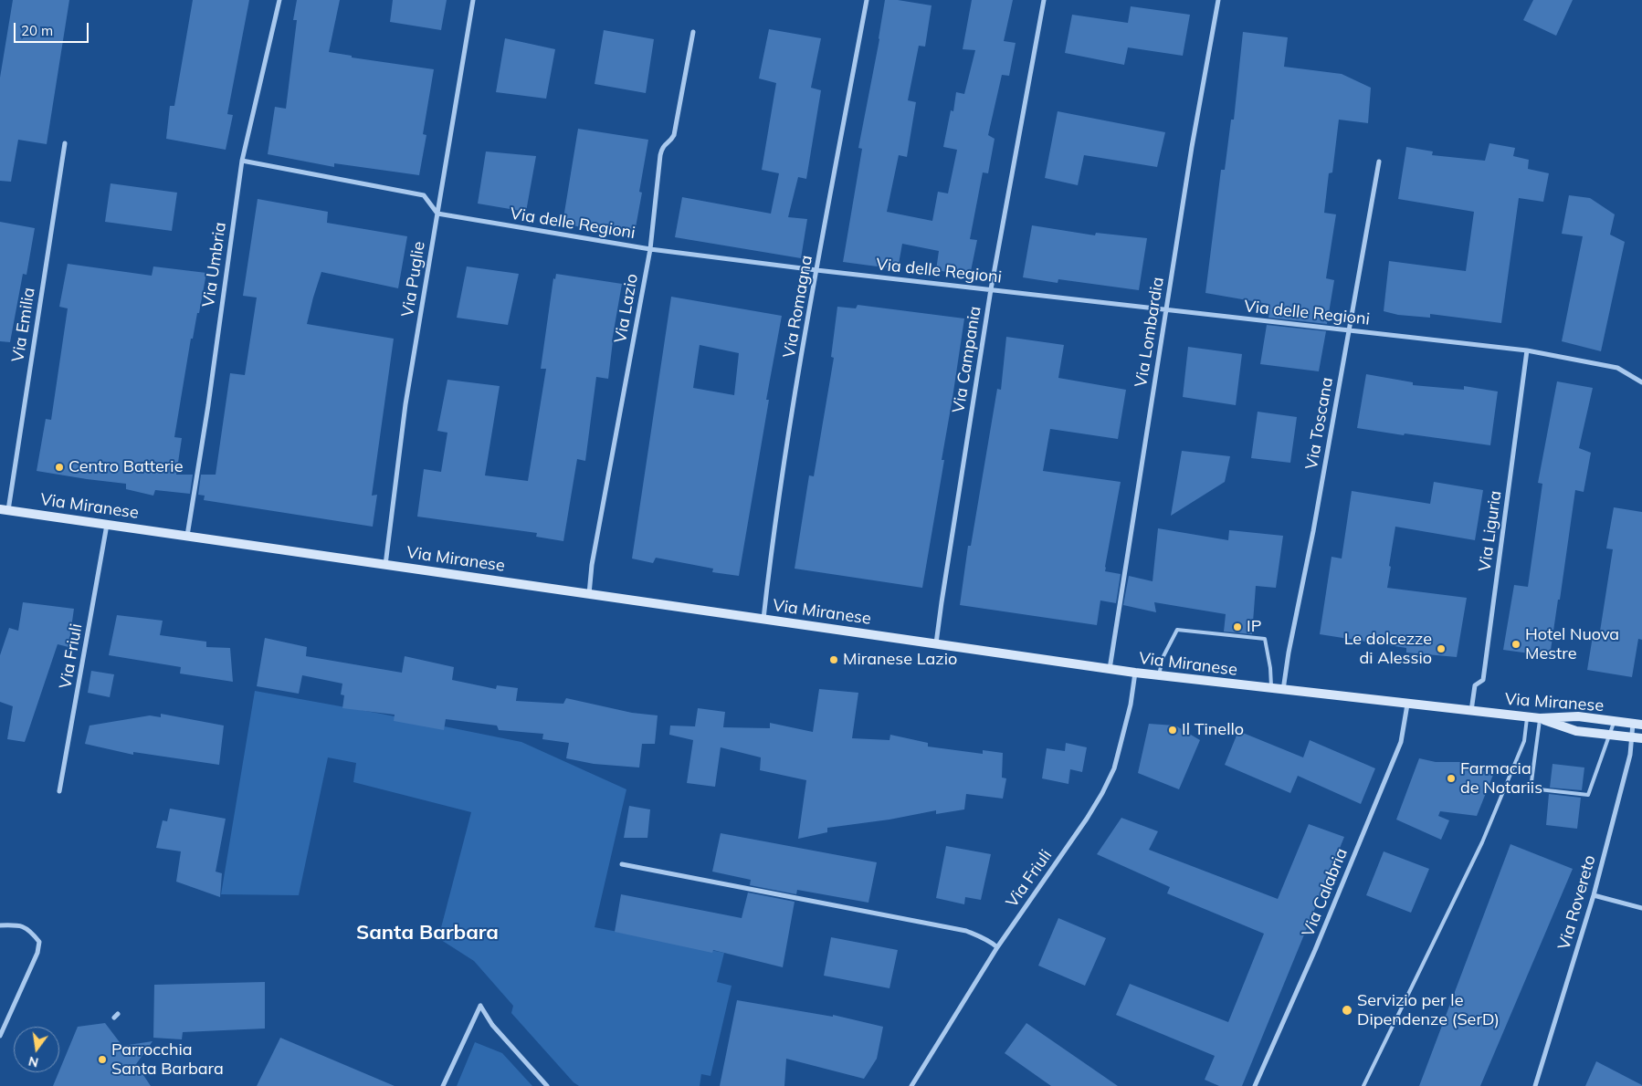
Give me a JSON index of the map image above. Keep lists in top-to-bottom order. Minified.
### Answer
{"streets":{"street":["Via delle Regioni","Via Umbria","Via Puglie","Via Romagna","Via Lazio","Via Emilia","Via Lombardia","Via Campania","Via Toscana","Via Miranese","Via Liguria","Via Friuli","Via Calabria","Via Rovereto"]},"crossings":[["Via delle Regioni","Via Puglie"],["Via delle Regioni","Via Romagna"],["Via delle Regioni","Via Lazio"],["Via delle Regioni","Via Lombardia"],["Via delle Regioni","Via Campania"],["Via delle Regioni","Via Toscana"],["Via delle Regioni","Via Liguria"],["Via Umbria","Via Miranese"],["Via Puglie","Via Miranese"],["Via Romagna","Via Miranese"],["Via Lazio","Via Miranese"],["Via Emilia","Via Miranese"],["Via Lombardia","Via Miranese"],["Via Campania","Via Miranese"],["Via Toscana","Via Miranese"],["Via Miranese","Via Liguria"],["Via Miranese","Via Friuli"],["Via Miranese","Via Calabria"],["Via Miranese","Via Rovereto"]],"districts":["Santa Barbara"],"places":["Centro Batterie","IP","Hotel Nuova Mestre","Le dolcezze di Alessio","Miranese Lazio","Il Tinello","Farmacia de Notariis","Servizio per le Dipendenze (SerD)","Parrocchia Santa Barbara"],"scale_bar":"20 m","north":"bottom"}
